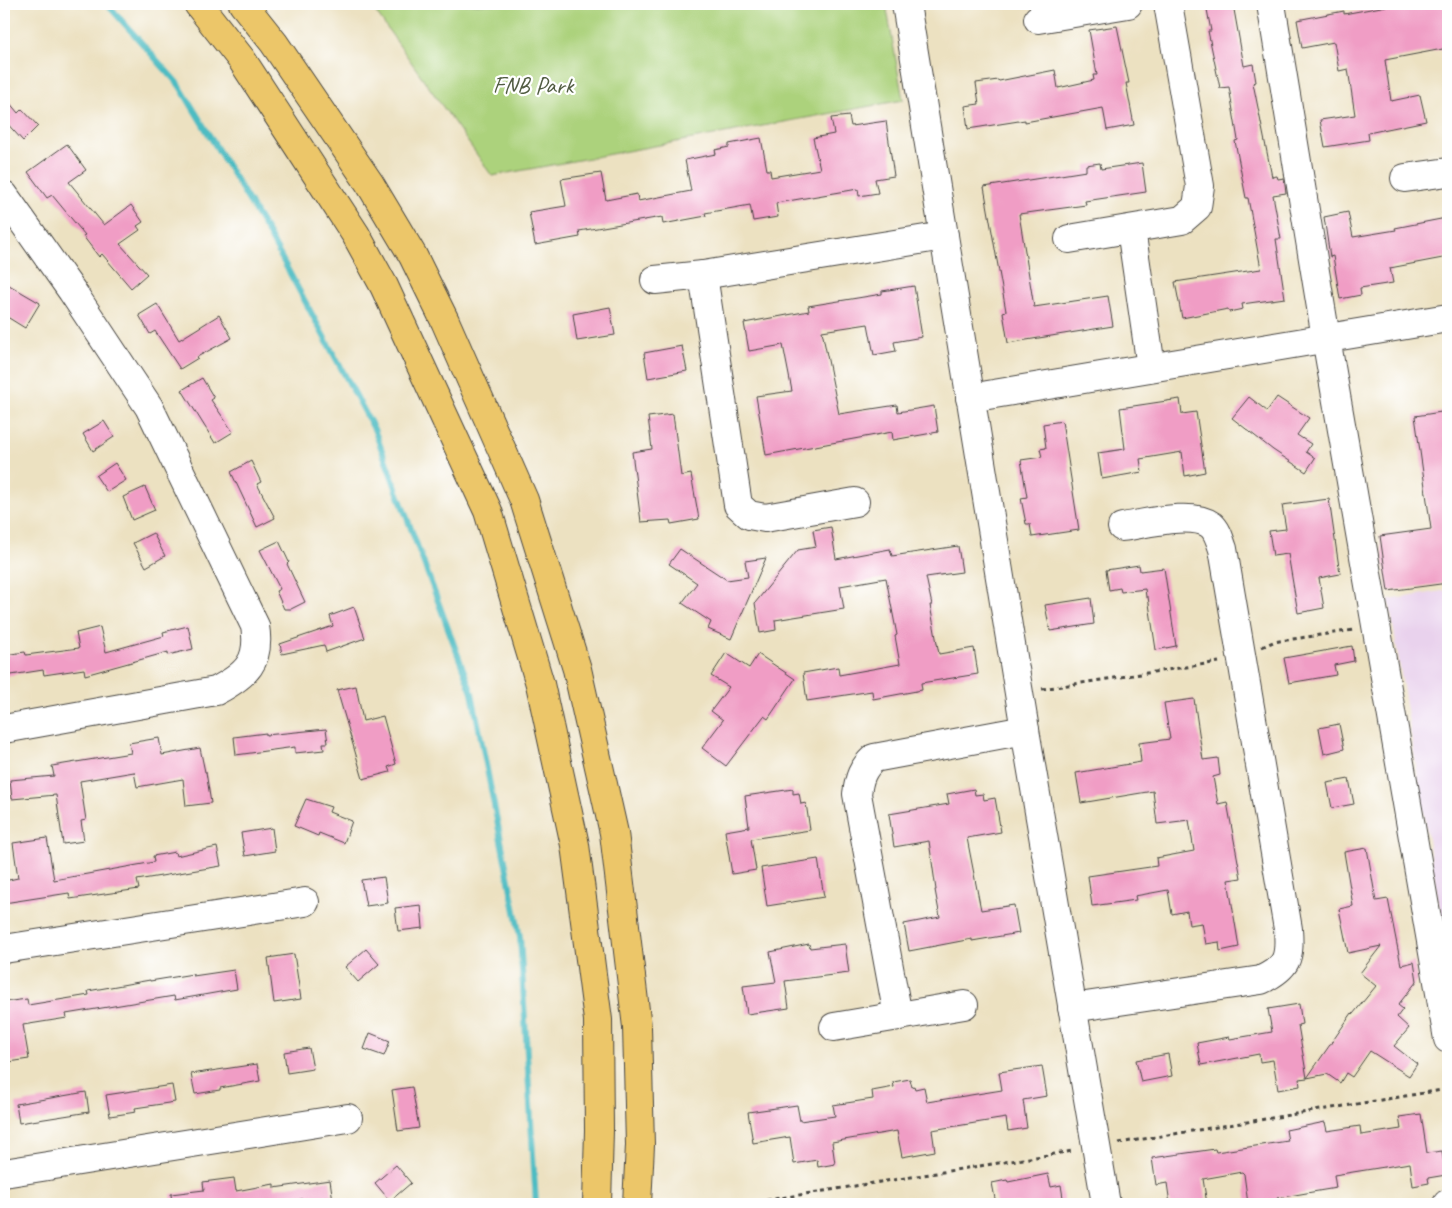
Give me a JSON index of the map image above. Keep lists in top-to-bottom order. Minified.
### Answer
{"parks":["FNB Park"]}
